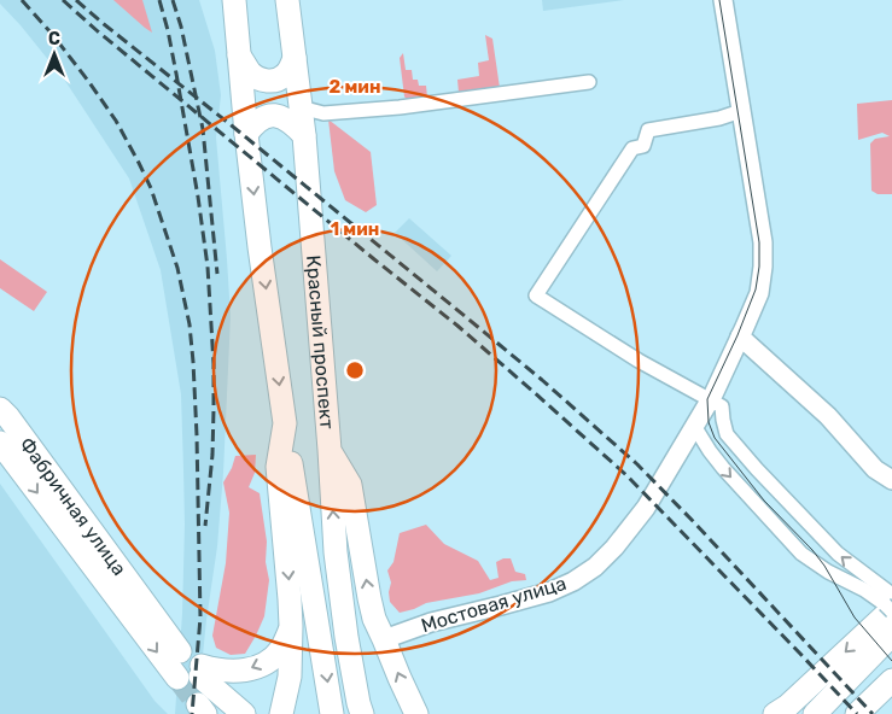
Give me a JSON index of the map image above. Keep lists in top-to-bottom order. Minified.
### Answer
{"streets":{"main road":["Красный проспект","Фабричная улица"],"street":["Мостовая улица"]},"crossings":[["Красный проспект","Мостовая улица"]],"north":"top","rings":["2 мин","1 мин"]}
